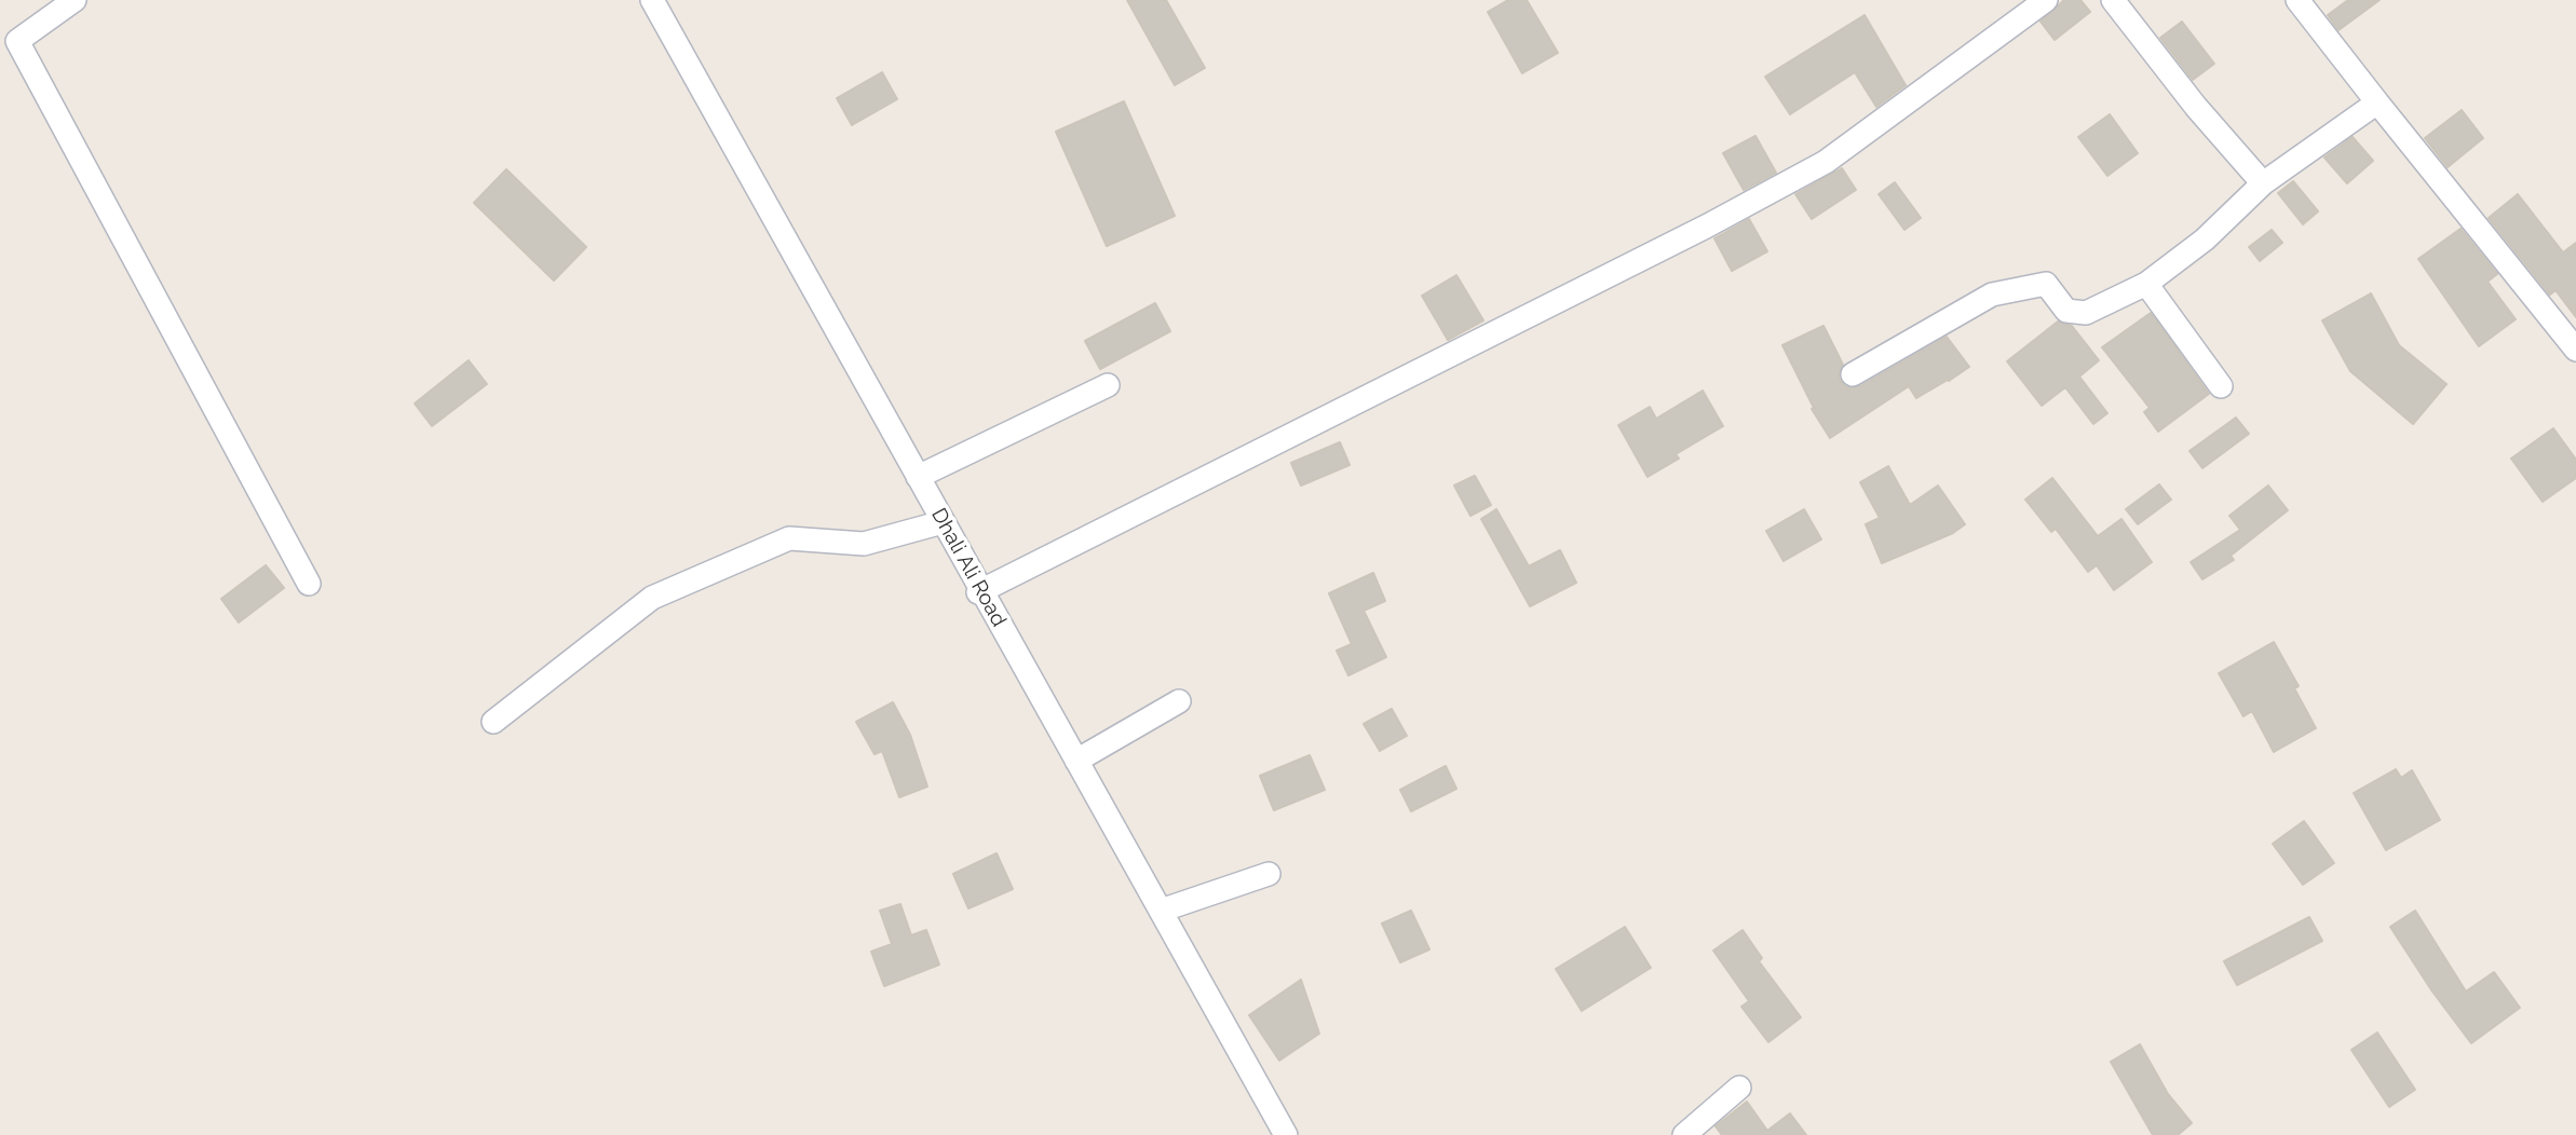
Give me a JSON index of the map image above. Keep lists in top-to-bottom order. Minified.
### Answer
{"streets":{"street":["Dhali Ali Road"]}}
